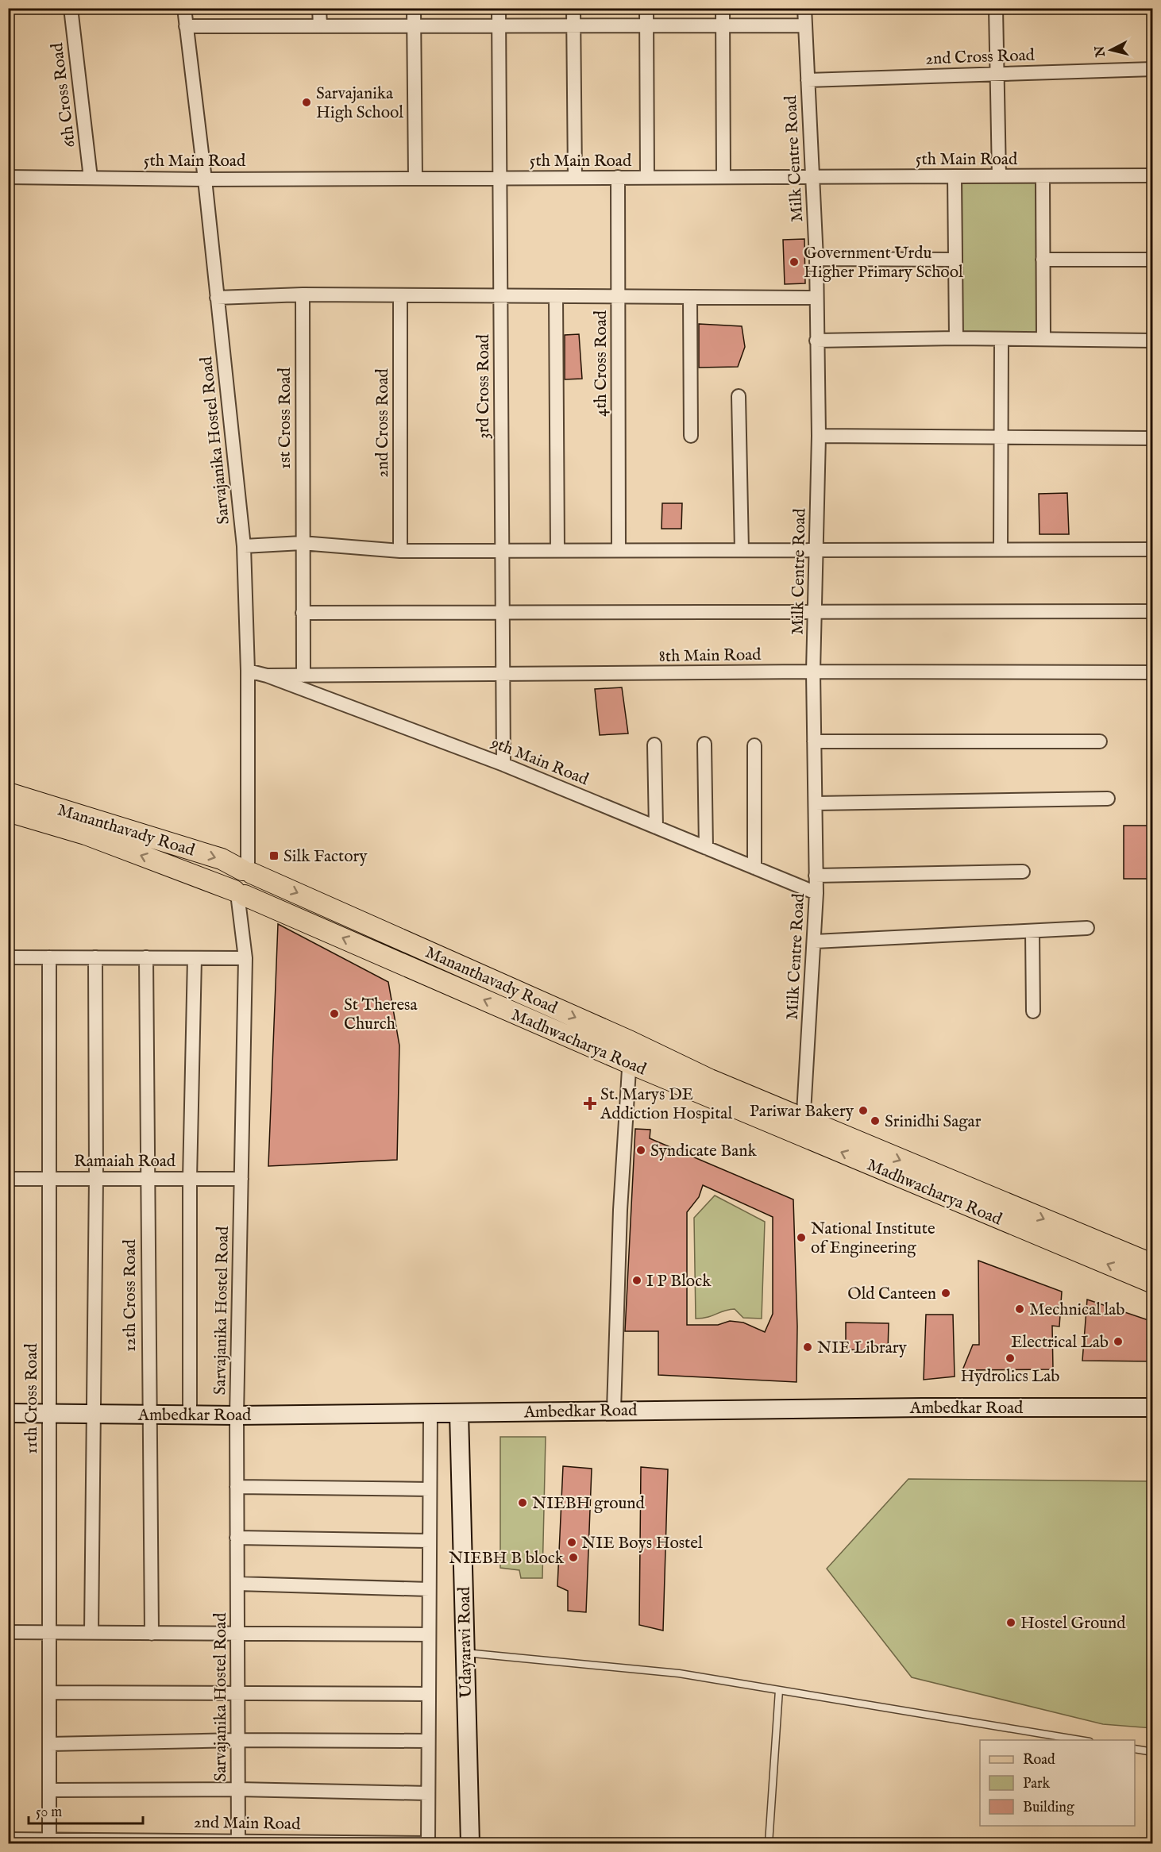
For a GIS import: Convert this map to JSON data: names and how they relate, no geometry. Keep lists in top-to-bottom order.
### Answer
{
  "streets": {
    "main road": ["Mananthavady Road", "Madhwacharya Road"],
    "street": [
      "2nd Cross Road",
      "6th Cross Road",
      "Milk Centre Road",
      "5th Main Road",
      "4th Cross Road",
      "3rd Cross Road",
      "1st Cross Road",
      "Sarvajanika Hostel Road",
      "8th Main Road",
      "9th Main Road",
      "Ramaiah Road",
      "12th Cross Road",
      "11th Cross Road",
      "Ambedkar Road",
      "Udayaravi Road",
      "2nd Main Road"
    ]
  },
  "crossings": [
    ["2nd Cross Road", "Milk Centre Road"],
    ["6th Cross Road", "5th Main Road"],
    ["Milk Centre Road", "5th Main Road"],
    ["Milk Centre Road", "8th Main Road"],
    ["Milk Centre Road", "9th Main Road"],
    ["Milk Centre Road", "Mananthavady Road"],
    ["Milk Centre Road", "Madhwacharya Road"],
    ["5th Main Road", "4th Cross Road"],
    ["5th Main Road", "3rd Cross Road"],
    ["5th Main Road", "Sarvajanika Hostel Road"],
    ["3rd Cross Road", "8th Main Road"],
    ["3rd Cross Road", "9th Main Road"],
    ["1st Cross Road", "8th Main Road"],
    ["Sarvajanika Hostel Road", "9th Main Road"],
    ["Sarvajanika Hostel Road", "Mananthavady Road"],
    ["Sarvajanika Hostel Road", "Madhwacharya Road"],
    ["Sarvajanika Hostel Road", "Ramaiah Road"],
    ["Sarvajanika Hostel Road", "Ambedkar Road"],
    ["Sarvajanika Hostel Road", "2nd Main Road"],
    ["8th Main Road", "9th Main Road"],
    ["Mananthavady Road", "Madhwacharya Road"],
    ["Ramaiah Road", "12th Cross Road"],
    ["Ramaiah Road", "11th Cross Road"],
    ["12th Cross Road", "Ambedkar Road"],
    ["11th Cross Road", "Ambedkar Road"],
    ["11th Cross Road", "2nd Main Road"],
    ["Ambedkar Road", "Udayaravi Road"]
  ],
  "one_way": ["Mananthavady Road", "Madhwacharya Road"],
  "places": {
    "other": [
      "Sarvajanika High School",
      "Government Urdu Higher Primary School",
      "St Theresa Church",
      "Pariwar Bakery",
      "Srinidhi Sagar",
      "Syndicate Bank",
      "National Institute of Engineering",
      "I P Block",
      "Old Canteen",
      "Mechnical lab",
      "Electrical Lab",
      "NIE Library",
      "Hydrolics Lab",
      "NIEBH ground",
      "NIE Boys Hostel",
      "NIEBH B block",
      "Hostel Ground"
    ],
    "transit": ["Silk Factory"],
    "health": ["St. Marys DE Addiction Hospital"]
  },
  "legend": ["Road", "Park", "Building"],
  "scale_bar": "50 m",
  "north": "left"
}
